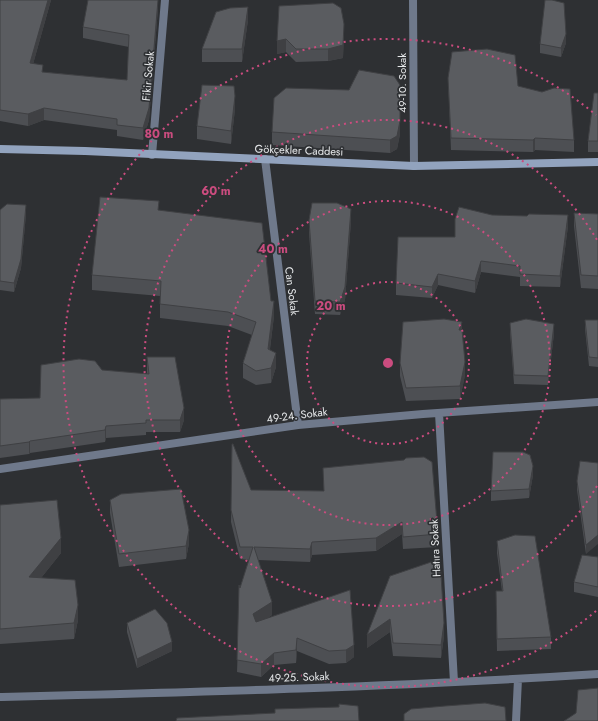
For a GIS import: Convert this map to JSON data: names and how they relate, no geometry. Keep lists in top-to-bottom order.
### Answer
{
  "streets": {
    "main road": ["Gökçekler Caddesi"],
    "street": [
      "Fikir Sokak",
      "49-10. Sokak",
      "Can Sokak",
      "49-24. Sokak",
      "Hatıra Sokak",
      "49-25. Sokak"
    ]
  },
  "crossings": [
    ["Fikir Sokak", "Gökçekler Caddesi"],
    ["49-10. Sokak", "Gökçekler Caddesi"],
    ["Gökçekler Caddesi", "Can Sokak"],
    ["Can Sokak", "49-24. Sokak"],
    ["49-24. Sokak", "Hatıra Sokak"],
    ["Hatıra Sokak", "49-25. Sokak"]
  ],
  "rings": [
    "80 m",
    "60 m",
    "40 m",
    "20 m"
  ]
}
